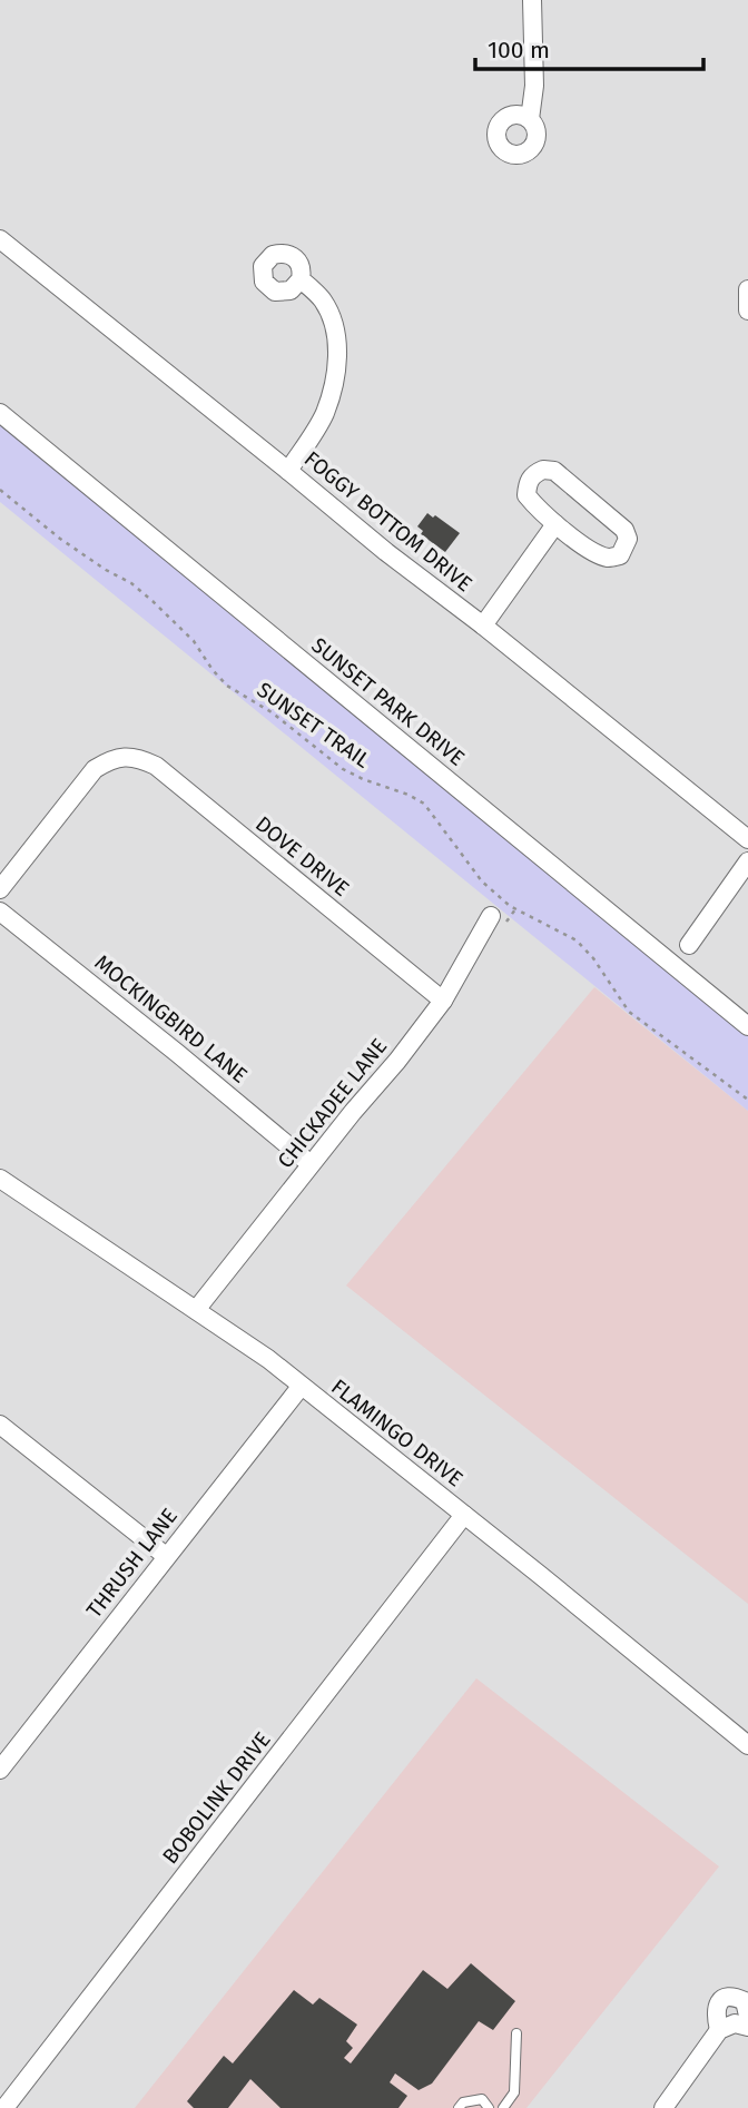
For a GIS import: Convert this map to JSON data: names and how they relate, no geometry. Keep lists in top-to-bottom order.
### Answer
{
  "streets": {
    "street": [
      "FOGGY BOTTOM DRIVE",
      "SUNSET PARK DRIVE",
      "DOVE DRIVE",
      "MOCKINGBIRD LANE",
      "CHICKADEE LANE",
      "FLAMINGO DRIVE",
      "THRUSH LANE",
      "BOBOLINK DRIVE"
    ],
    "path": ["SUNSET TRAIL"]
  },
  "crossings": [
    ["DOVE DRIVE", "CHICKADEE LANE"],
    ["MOCKINGBIRD LANE", "CHICKADEE LANE"],
    ["CHICKADEE LANE", "FLAMINGO DRIVE"],
    ["FLAMINGO DRIVE", "THRUSH LANE"],
    ["FLAMINGO DRIVE", "BOBOLINK DRIVE"]
  ],
  "scale_bar": "100 m"
}
